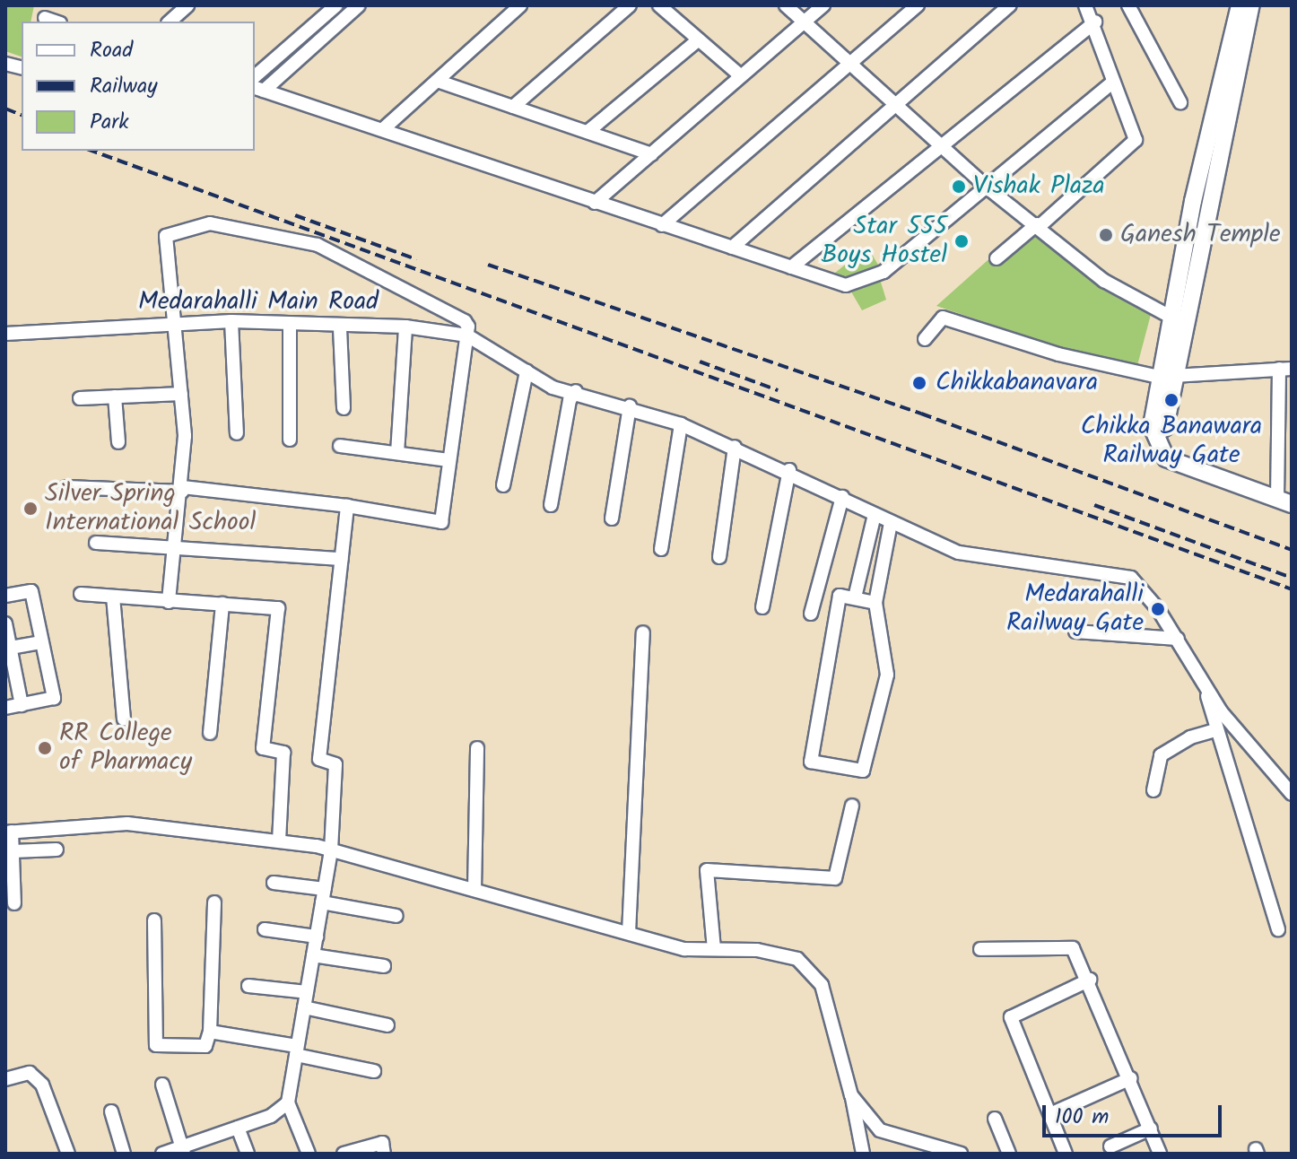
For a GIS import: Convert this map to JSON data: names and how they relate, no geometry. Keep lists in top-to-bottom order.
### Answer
{
  "streets": {
    "street": ["Medarahalli Main Road"]
  },
  "places": [
    "Vishak Plaza",
    "Ganesh Temple",
    "Star 555 Boys Hostel",
    "Chikkabanavara",
    "Chikka Banawara Railway Gate",
    "Silver Spring International School",
    "Medarahalli Railway Gate",
    "RR College of Pharmacy"
  ],
  "legend": ["Road", "Railway", "Park"],
  "scale_bar": "100 m"
}
